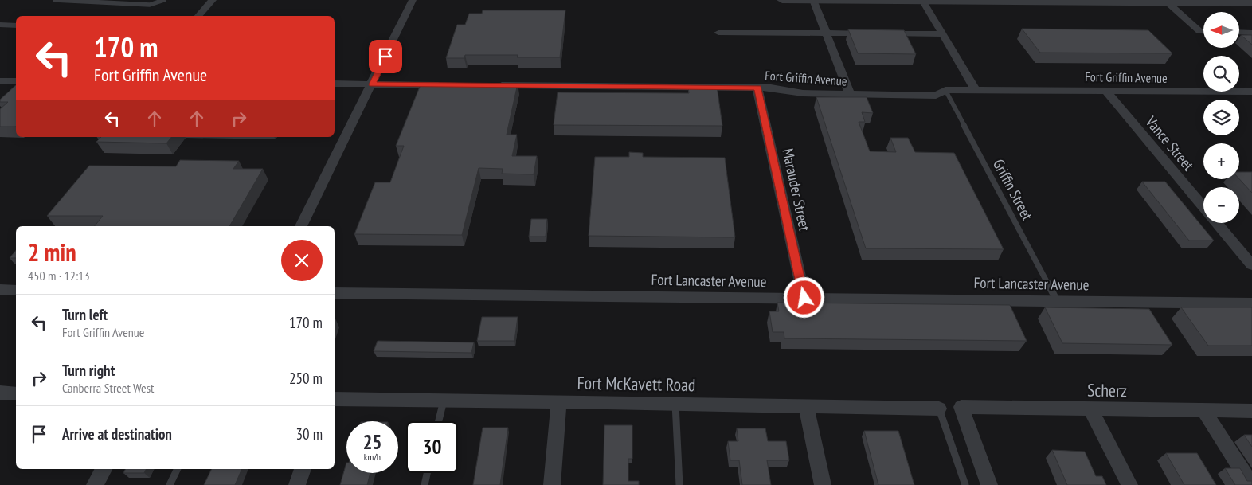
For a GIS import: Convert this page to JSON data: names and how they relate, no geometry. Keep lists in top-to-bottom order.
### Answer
{
  "streets": {
    "street": [
      "Fort Griffin Avenue",
      "Vance Street",
      "Marauder Street",
      "Fort Lancaster Avenue",
      "Fort McKavett Road",
      "Scherz"
    ],
    "lane": ["Griffin Street"]
  },
  "crossings": [
    ["Fort Griffin Avenue", "Vance Street"],
    ["Fort Griffin Avenue", "Marauder Street"],
    ["Fort Griffin Avenue", "Griffin Street"],
    ["Marauder Street", "Fort Lancaster Avenue"],
    ["Griffin Street", "Fort Lancaster Avenue"]
  ],
  "north": "left",
  "page": {
    "map_buttons": ["+", "−"],
    "turn": ["170 m", "Fort Griffin Avenue"],
    "heading": ["2 min", "450 m · 12:13"],
    "list": [
      {
        "name": "Turn left",
        "note": "Fort Griffin Avenue",
        "value": "170 m"
      },
      {
        "name": "Turn right",
        "note": "Canberra Street West",
        "value": "250 m"
      },
      {
        "name": "Arrive at destination",
        "value": "30 m"
      }
    ],
    "speed": "25 km/h",
    "limit": "30"
  }
}
